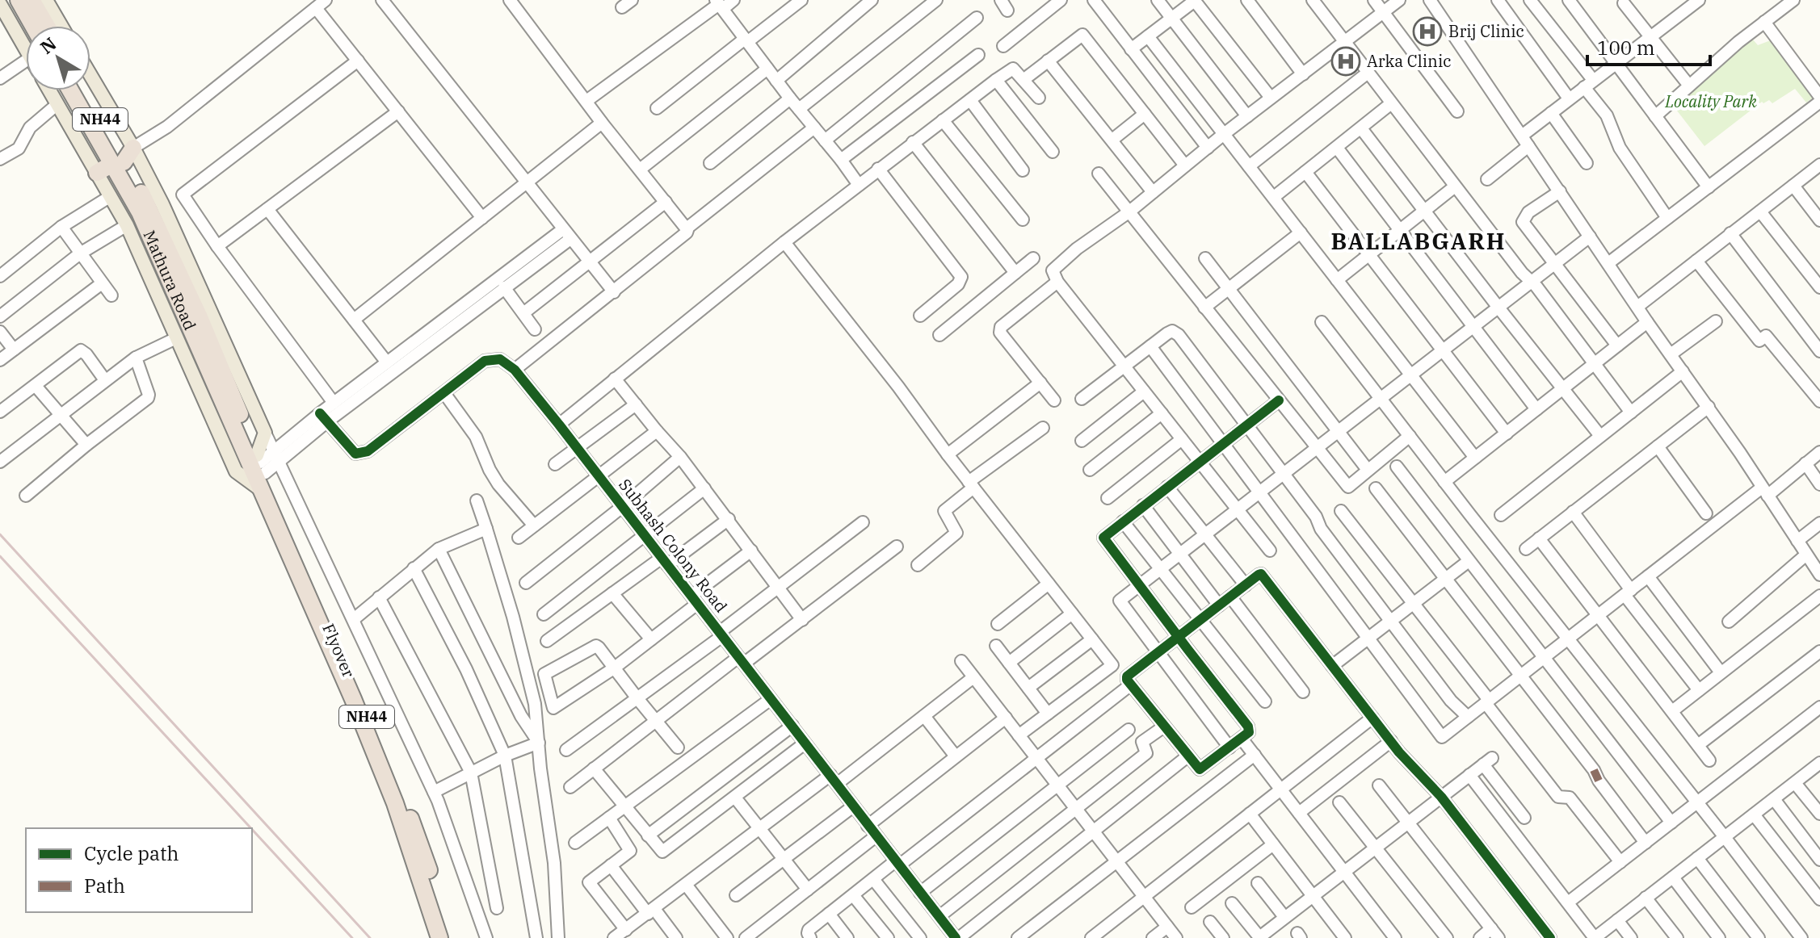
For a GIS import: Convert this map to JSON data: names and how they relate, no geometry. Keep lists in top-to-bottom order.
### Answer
{
  "streets": {
    "highway": ["NH44", "Mathura Road", "Flyover"],
    "street": ["Subhash Colony Road"]
  },
  "crossings": [
    ["Mathura Road", "Flyover"]
  ],
  "districts": ["BALLABGARH"],
  "parks": ["Locality Park"],
  "places": {
    "hospital": ["Brij Clinic", "Arka Clinic"]
  },
  "legend": ["Cycle path", "Path"],
  "scale_bar": "100 m",
  "north": "top left"
}
